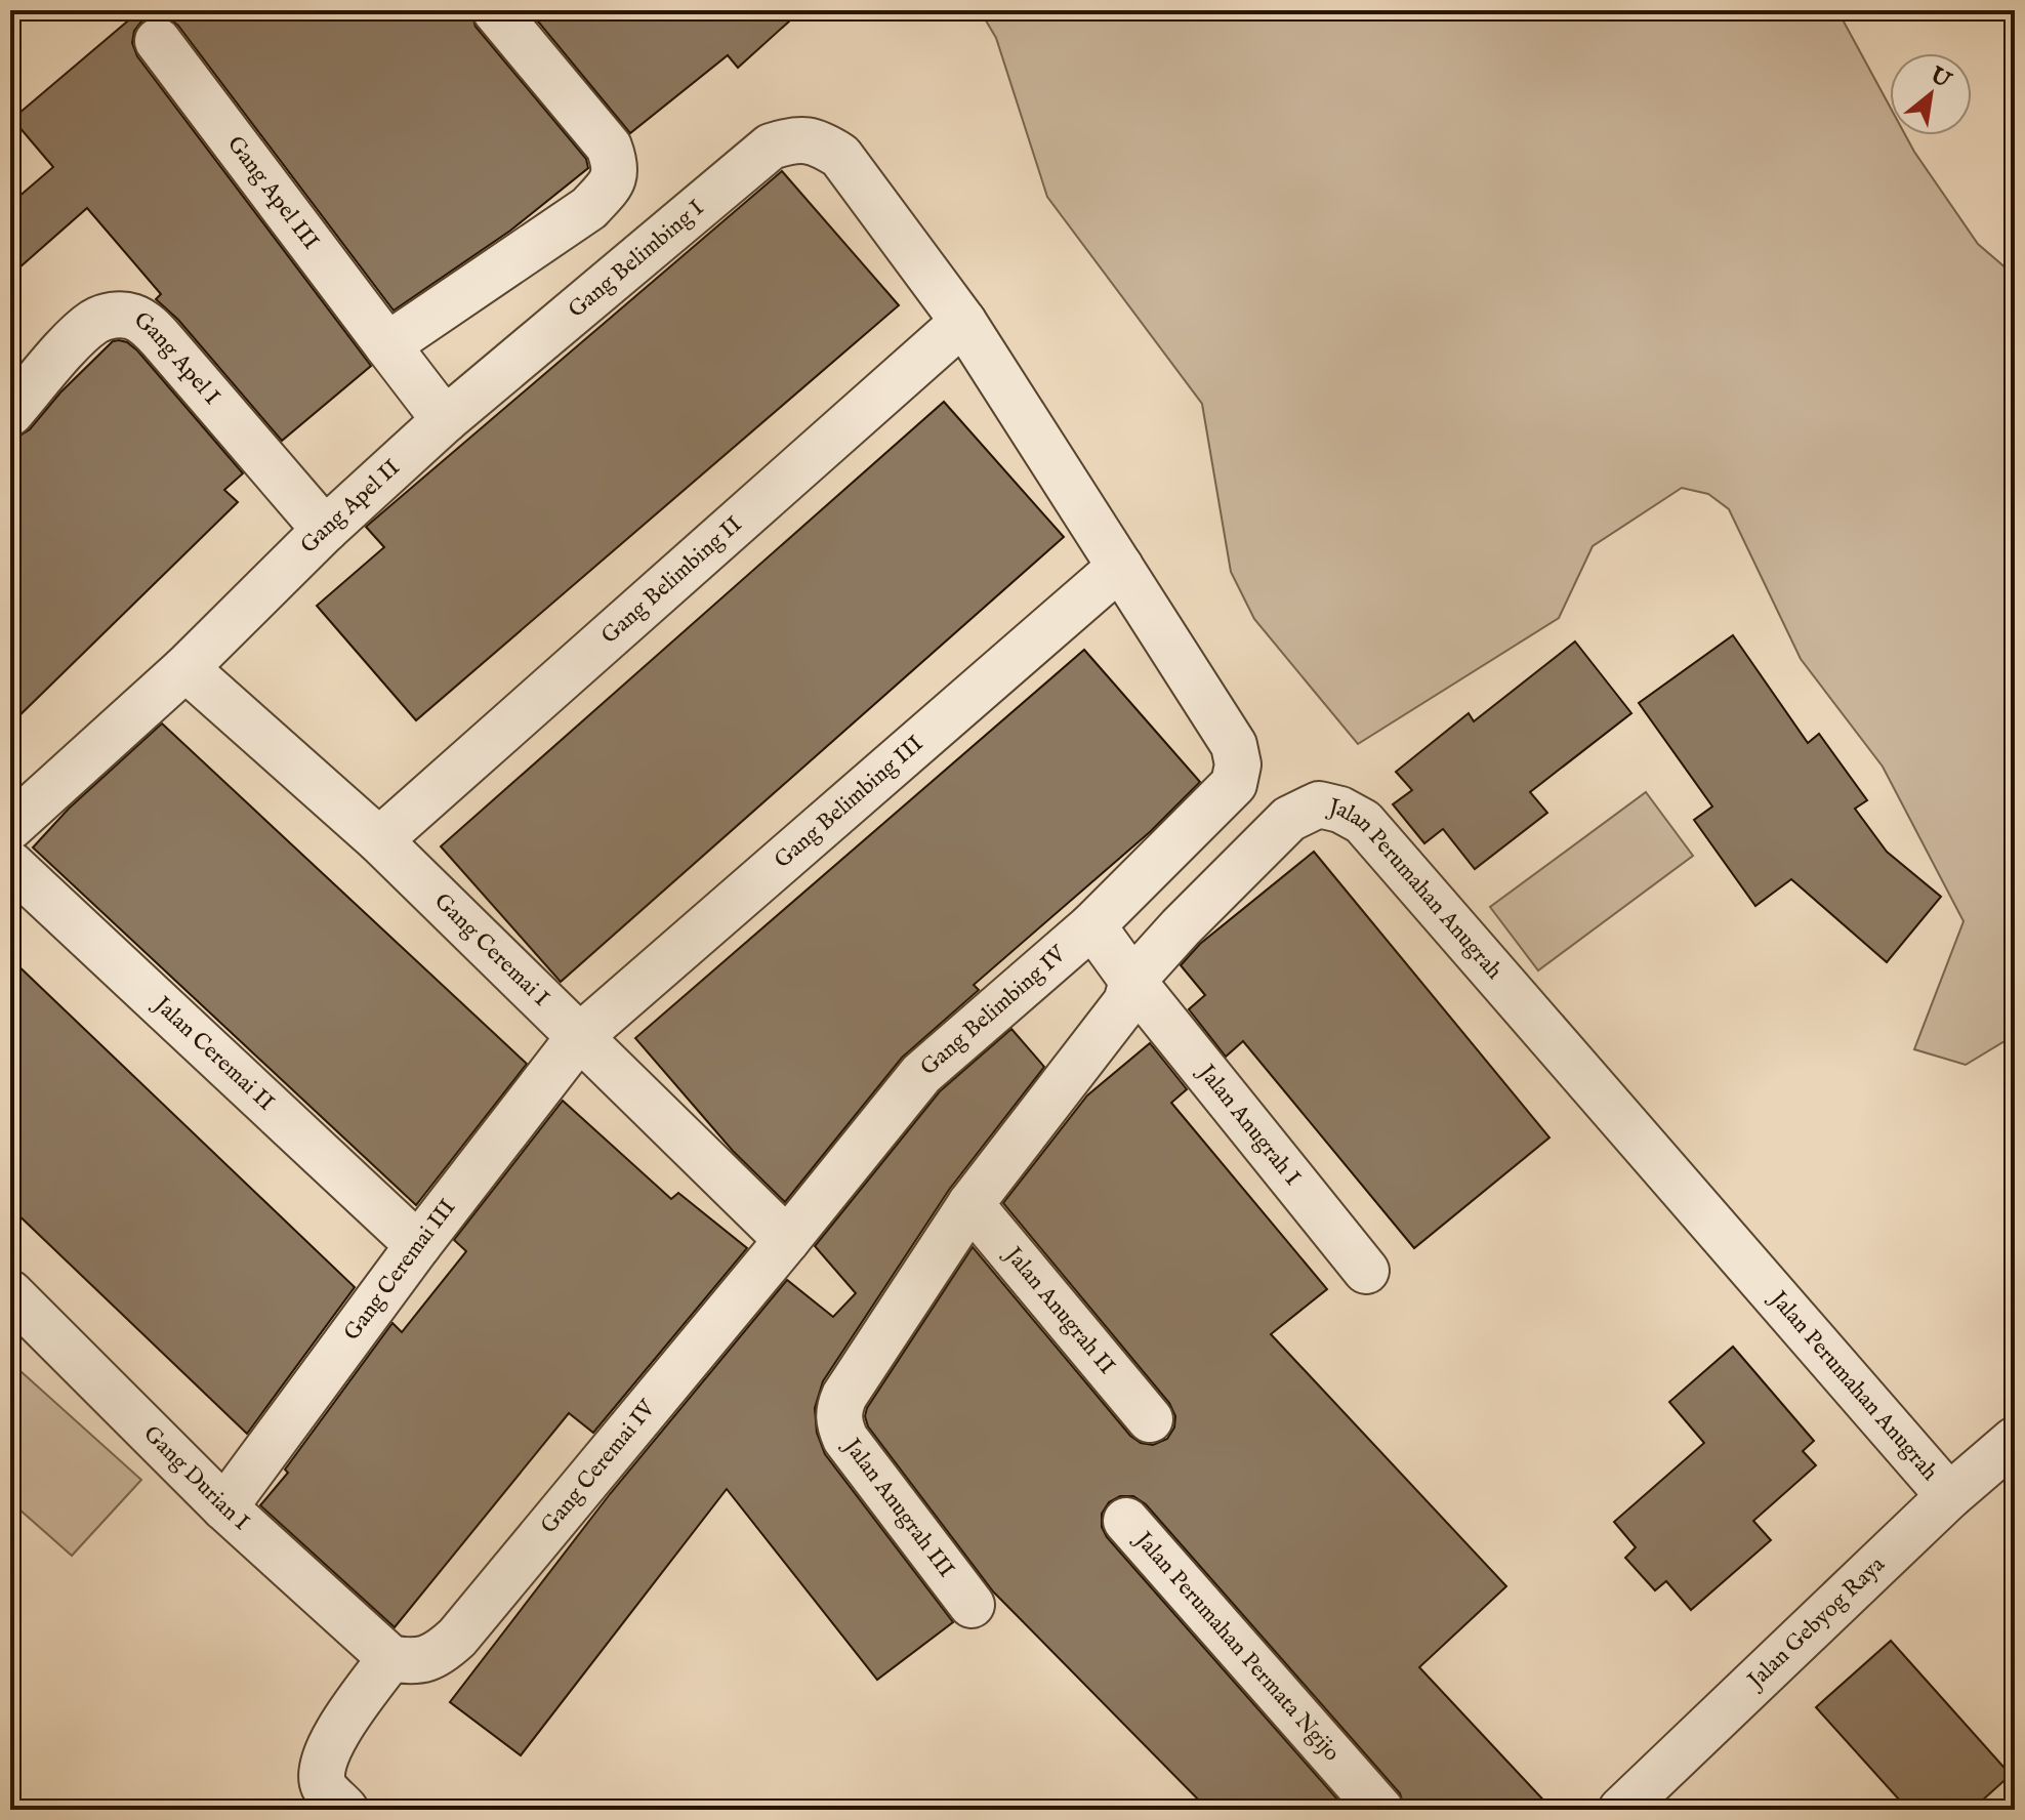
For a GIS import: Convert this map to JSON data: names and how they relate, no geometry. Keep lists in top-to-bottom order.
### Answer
{
  "streets": {
    "street": [
      "Gang Apel III",
      "Gang Belimbing I",
      "Gang Apel I",
      "Gang Apel II",
      "Gang Belimbing II",
      "Gang Belimbing III",
      "Jalan Perumahan Anugrah",
      "Gang Ceremai I",
      "Gang Belimbing IV",
      "Jalan Ceremai II",
      "Jalan Anugrah I",
      "Gang Ceremai III",
      "Jalan Anugrah II",
      "Gang Ceremai IV",
      "Gang Durian I",
      "Jalan Anugrah III",
      "Jalan Gebyog Raya",
      "Jalan Perumahan Permata Ngijo"
    ]
  },
  "crossings": [
    ["Gang Belimbing I", "Gang Apel II"],
    ["Gang Belimbing I", "Gang Belimbing IV"],
    ["Gang Apel I", "Gang Apel II"],
    ["Gang Apel II", "Gang Ceremai I"],
    ["Gang Belimbing II", "Gang Ceremai I"],
    ["Gang Belimbing II", "Gang Belimbing IV"],
    ["Gang Belimbing III", "Gang Ceremai I"],
    ["Gang Belimbing III", "Gang Belimbing IV"],
    ["Gang Belimbing III", "Gang Ceremai III"],
    ["Jalan Perumahan Anugrah", "Jalan Anugrah I"],
    ["Jalan Perumahan Anugrah", "Jalan Anugrah II"],
    ["Jalan Perumahan Anugrah", "Jalan Anugrah III"],
    ["Jalan Perumahan Anugrah", "Jalan Gebyog Raya"],
    ["Gang Ceremai I", "Gang Belimbing IV"],
    ["Gang Ceremai I", "Gang Ceremai III"],
    ["Gang Ceremai I", "Gang Ceremai IV"],
    ["Gang Belimbing IV", "Jalan Anugrah I"],
    ["Gang Belimbing IV", "Gang Ceremai IV"],
    ["Jalan Ceremai II", "Gang Ceremai III"],
    ["Gang Ceremai III", "Gang Durian I"],
    ["Gang Ceremai IV", "Gang Durian I"]
  ],
  "north": "top right"
}
